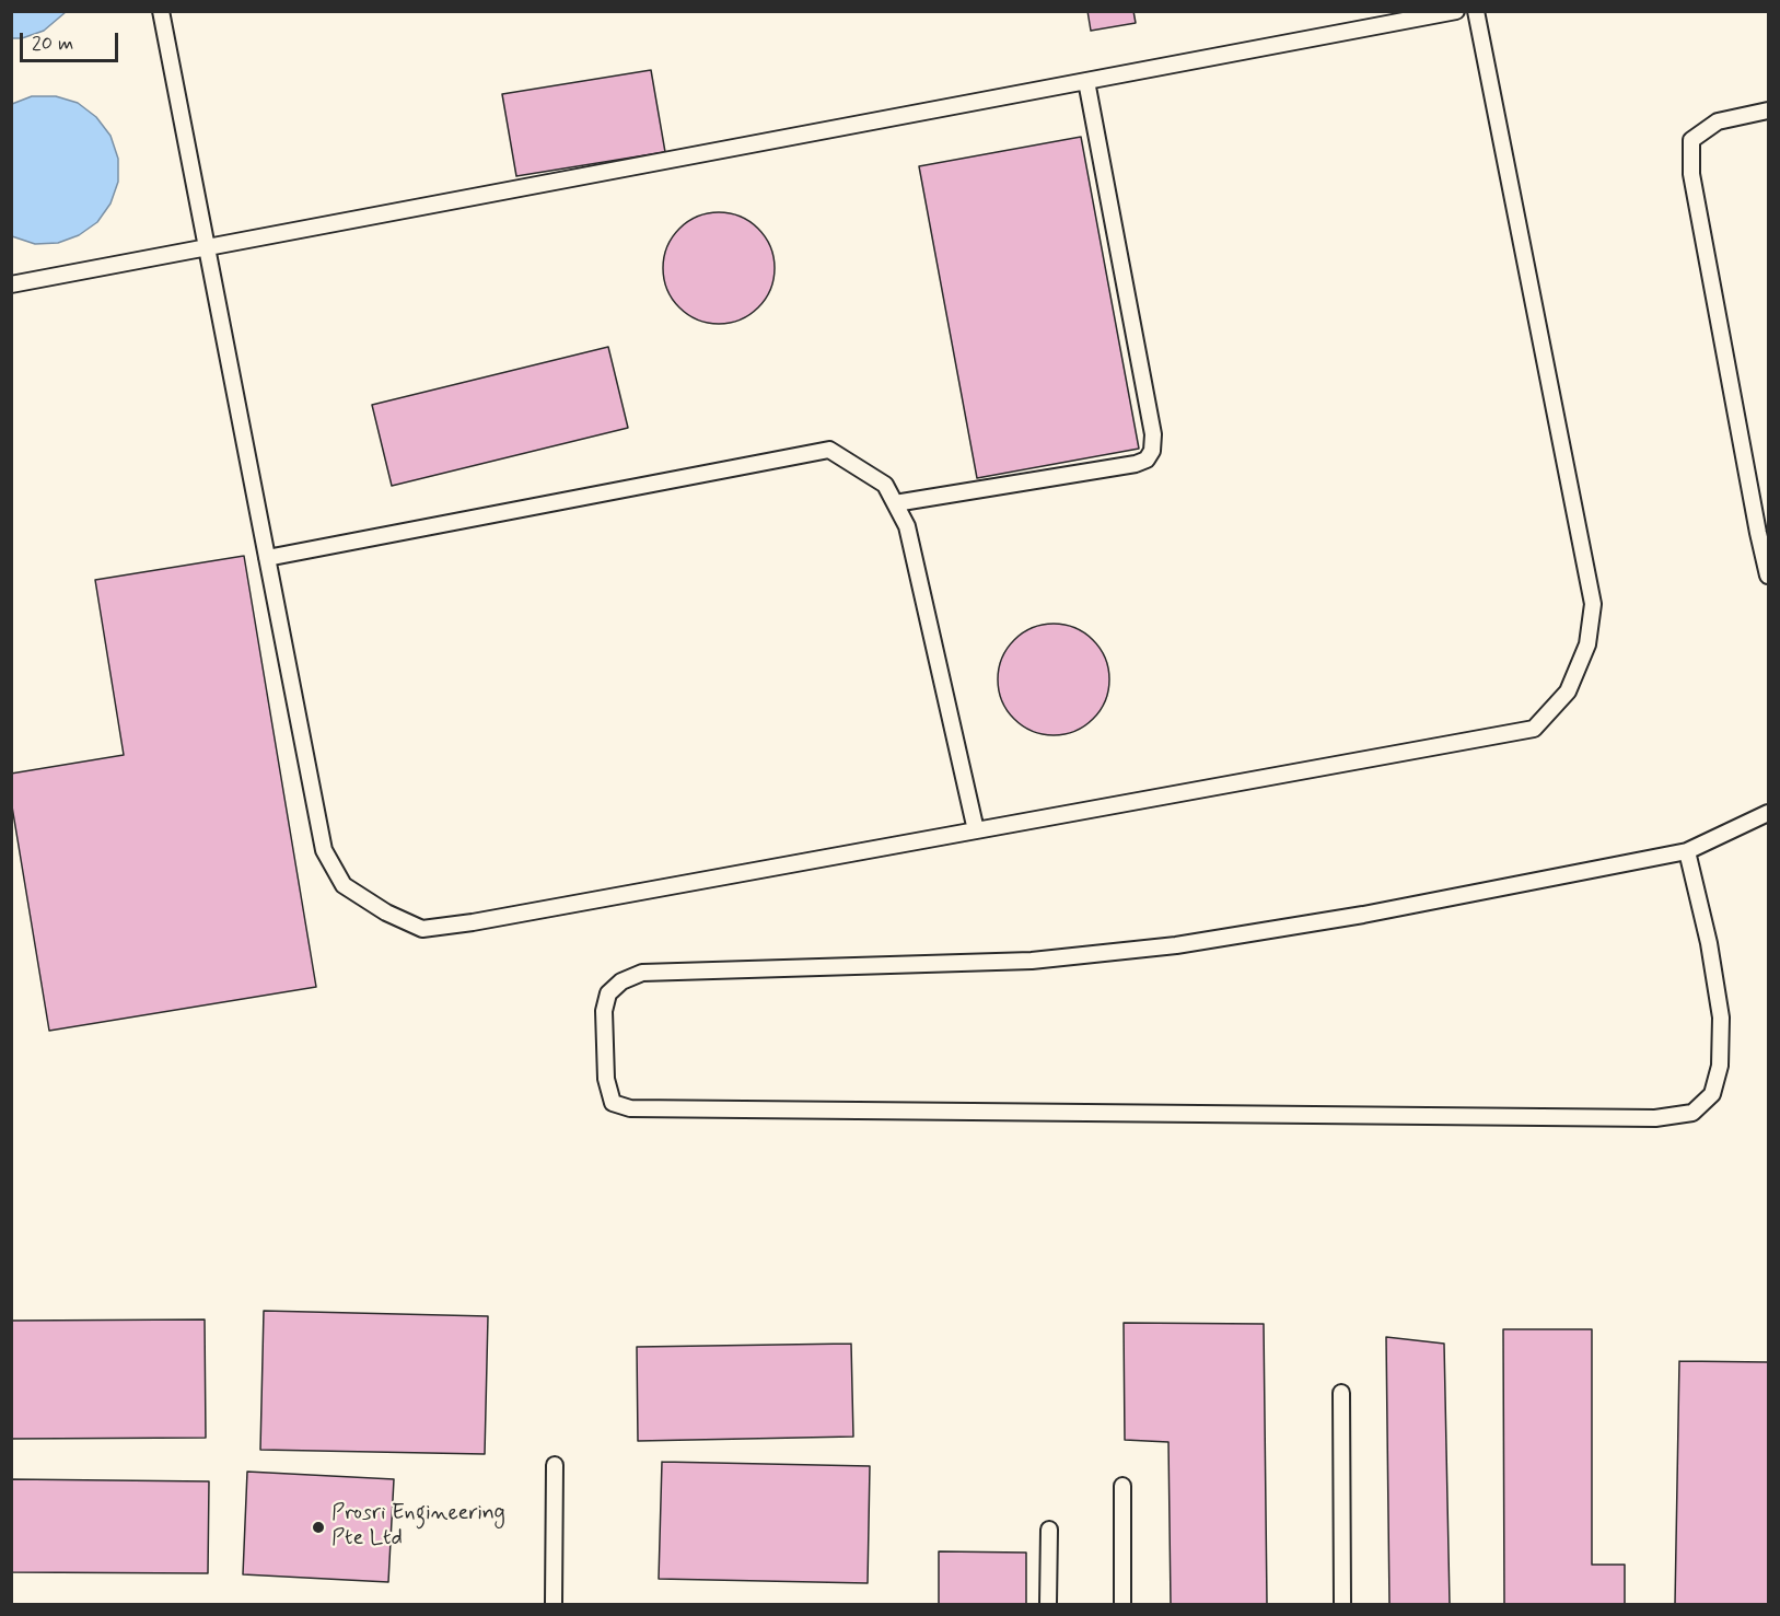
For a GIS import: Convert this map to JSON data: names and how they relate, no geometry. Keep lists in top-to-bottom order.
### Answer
{
  "places": ["Prosri Engineering Pte Ltd"],
  "scale_bar": "20 m"
}
